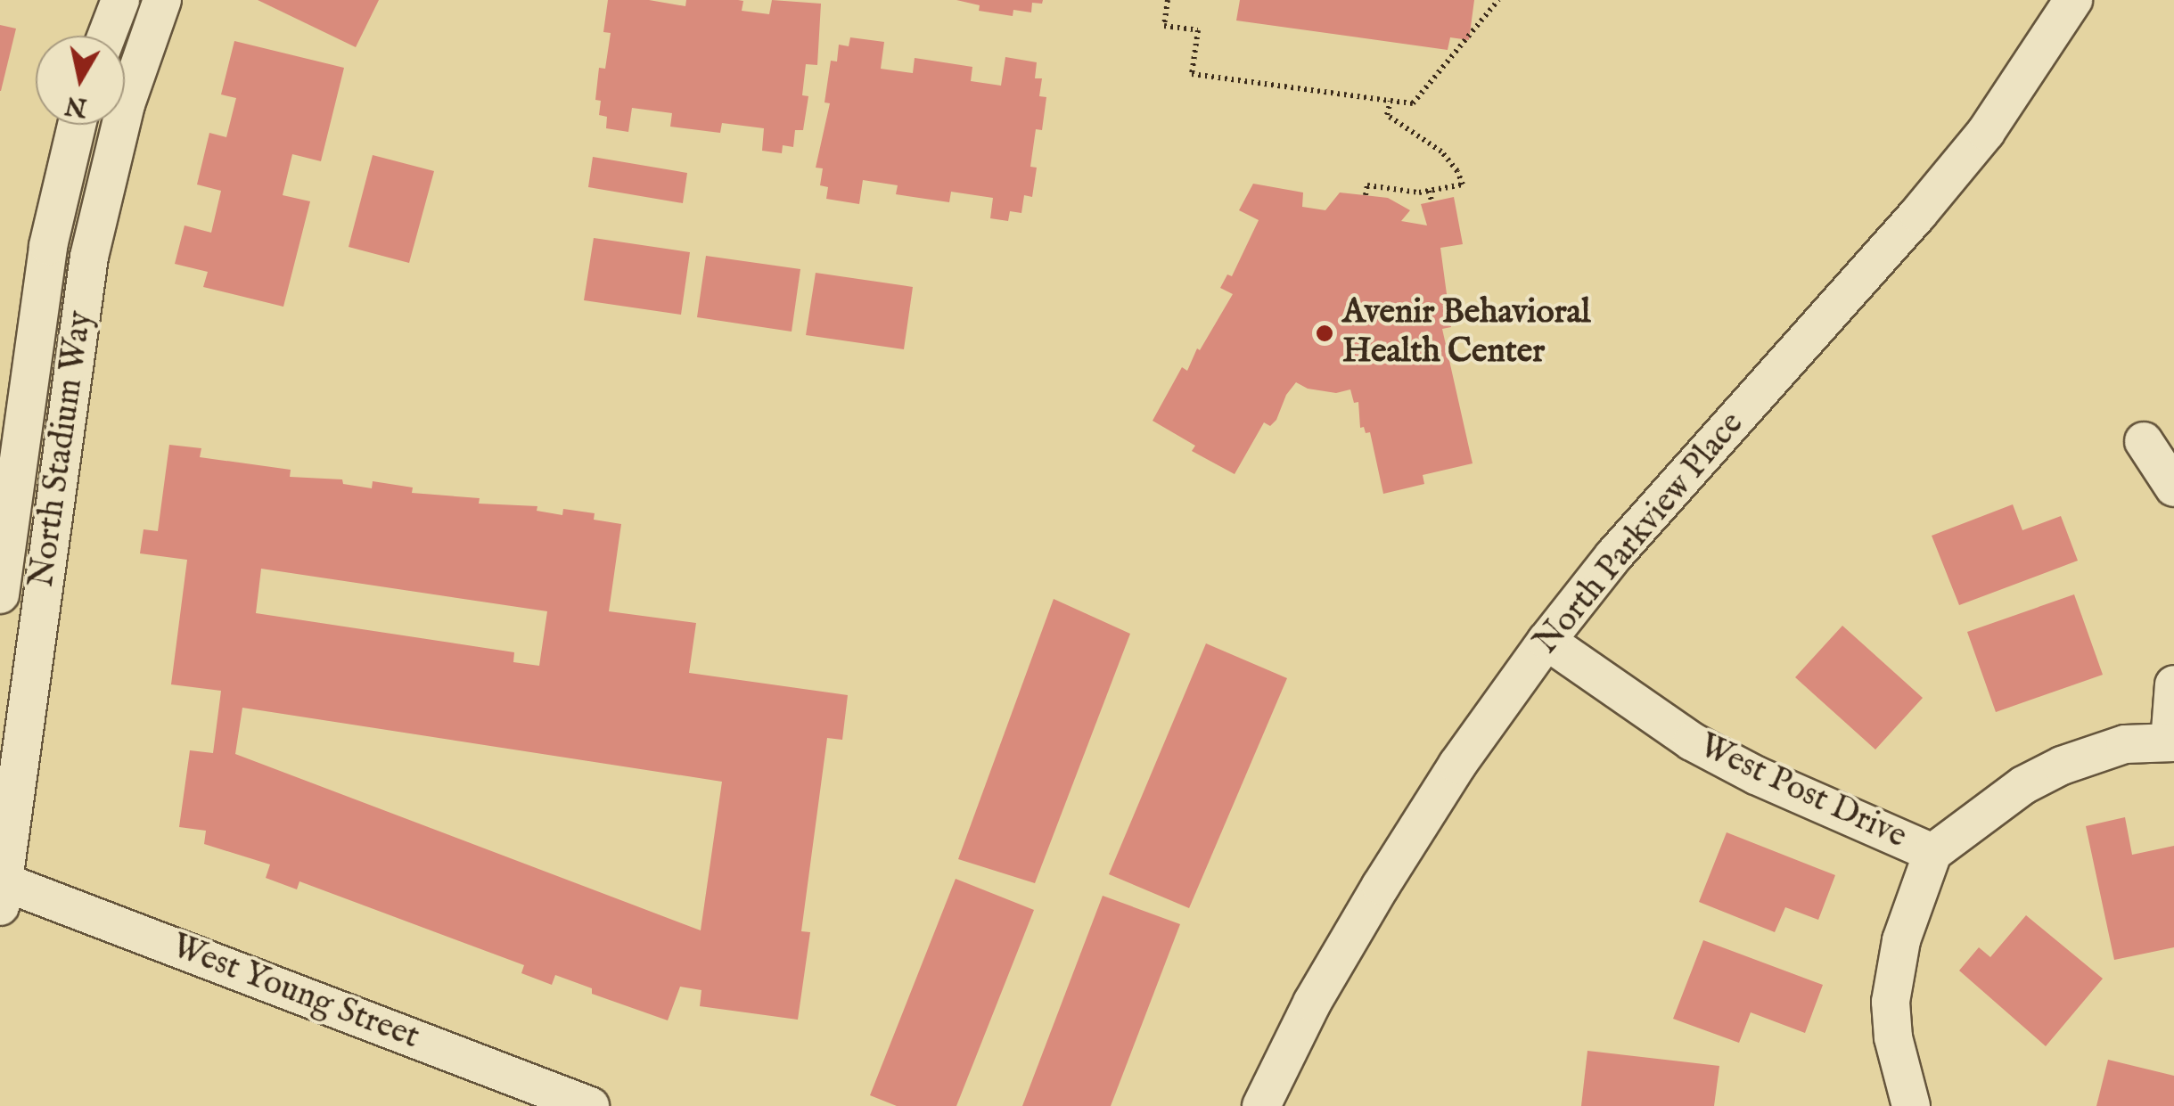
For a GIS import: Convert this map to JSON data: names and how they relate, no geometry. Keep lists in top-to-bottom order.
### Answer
{
  "streets": {
    "street": [
      "North Stadium Way",
      "North Parkview Place",
      "West Post Drive",
      "West Young Street"
    ]
  },
  "crossings": [
    ["North Stadium Way", "West Young Street"],
    ["North Parkview Place", "West Post Drive"]
  ],
  "places": ["Avenir Behavioral Health Center"],
  "north": "bottom"
}
